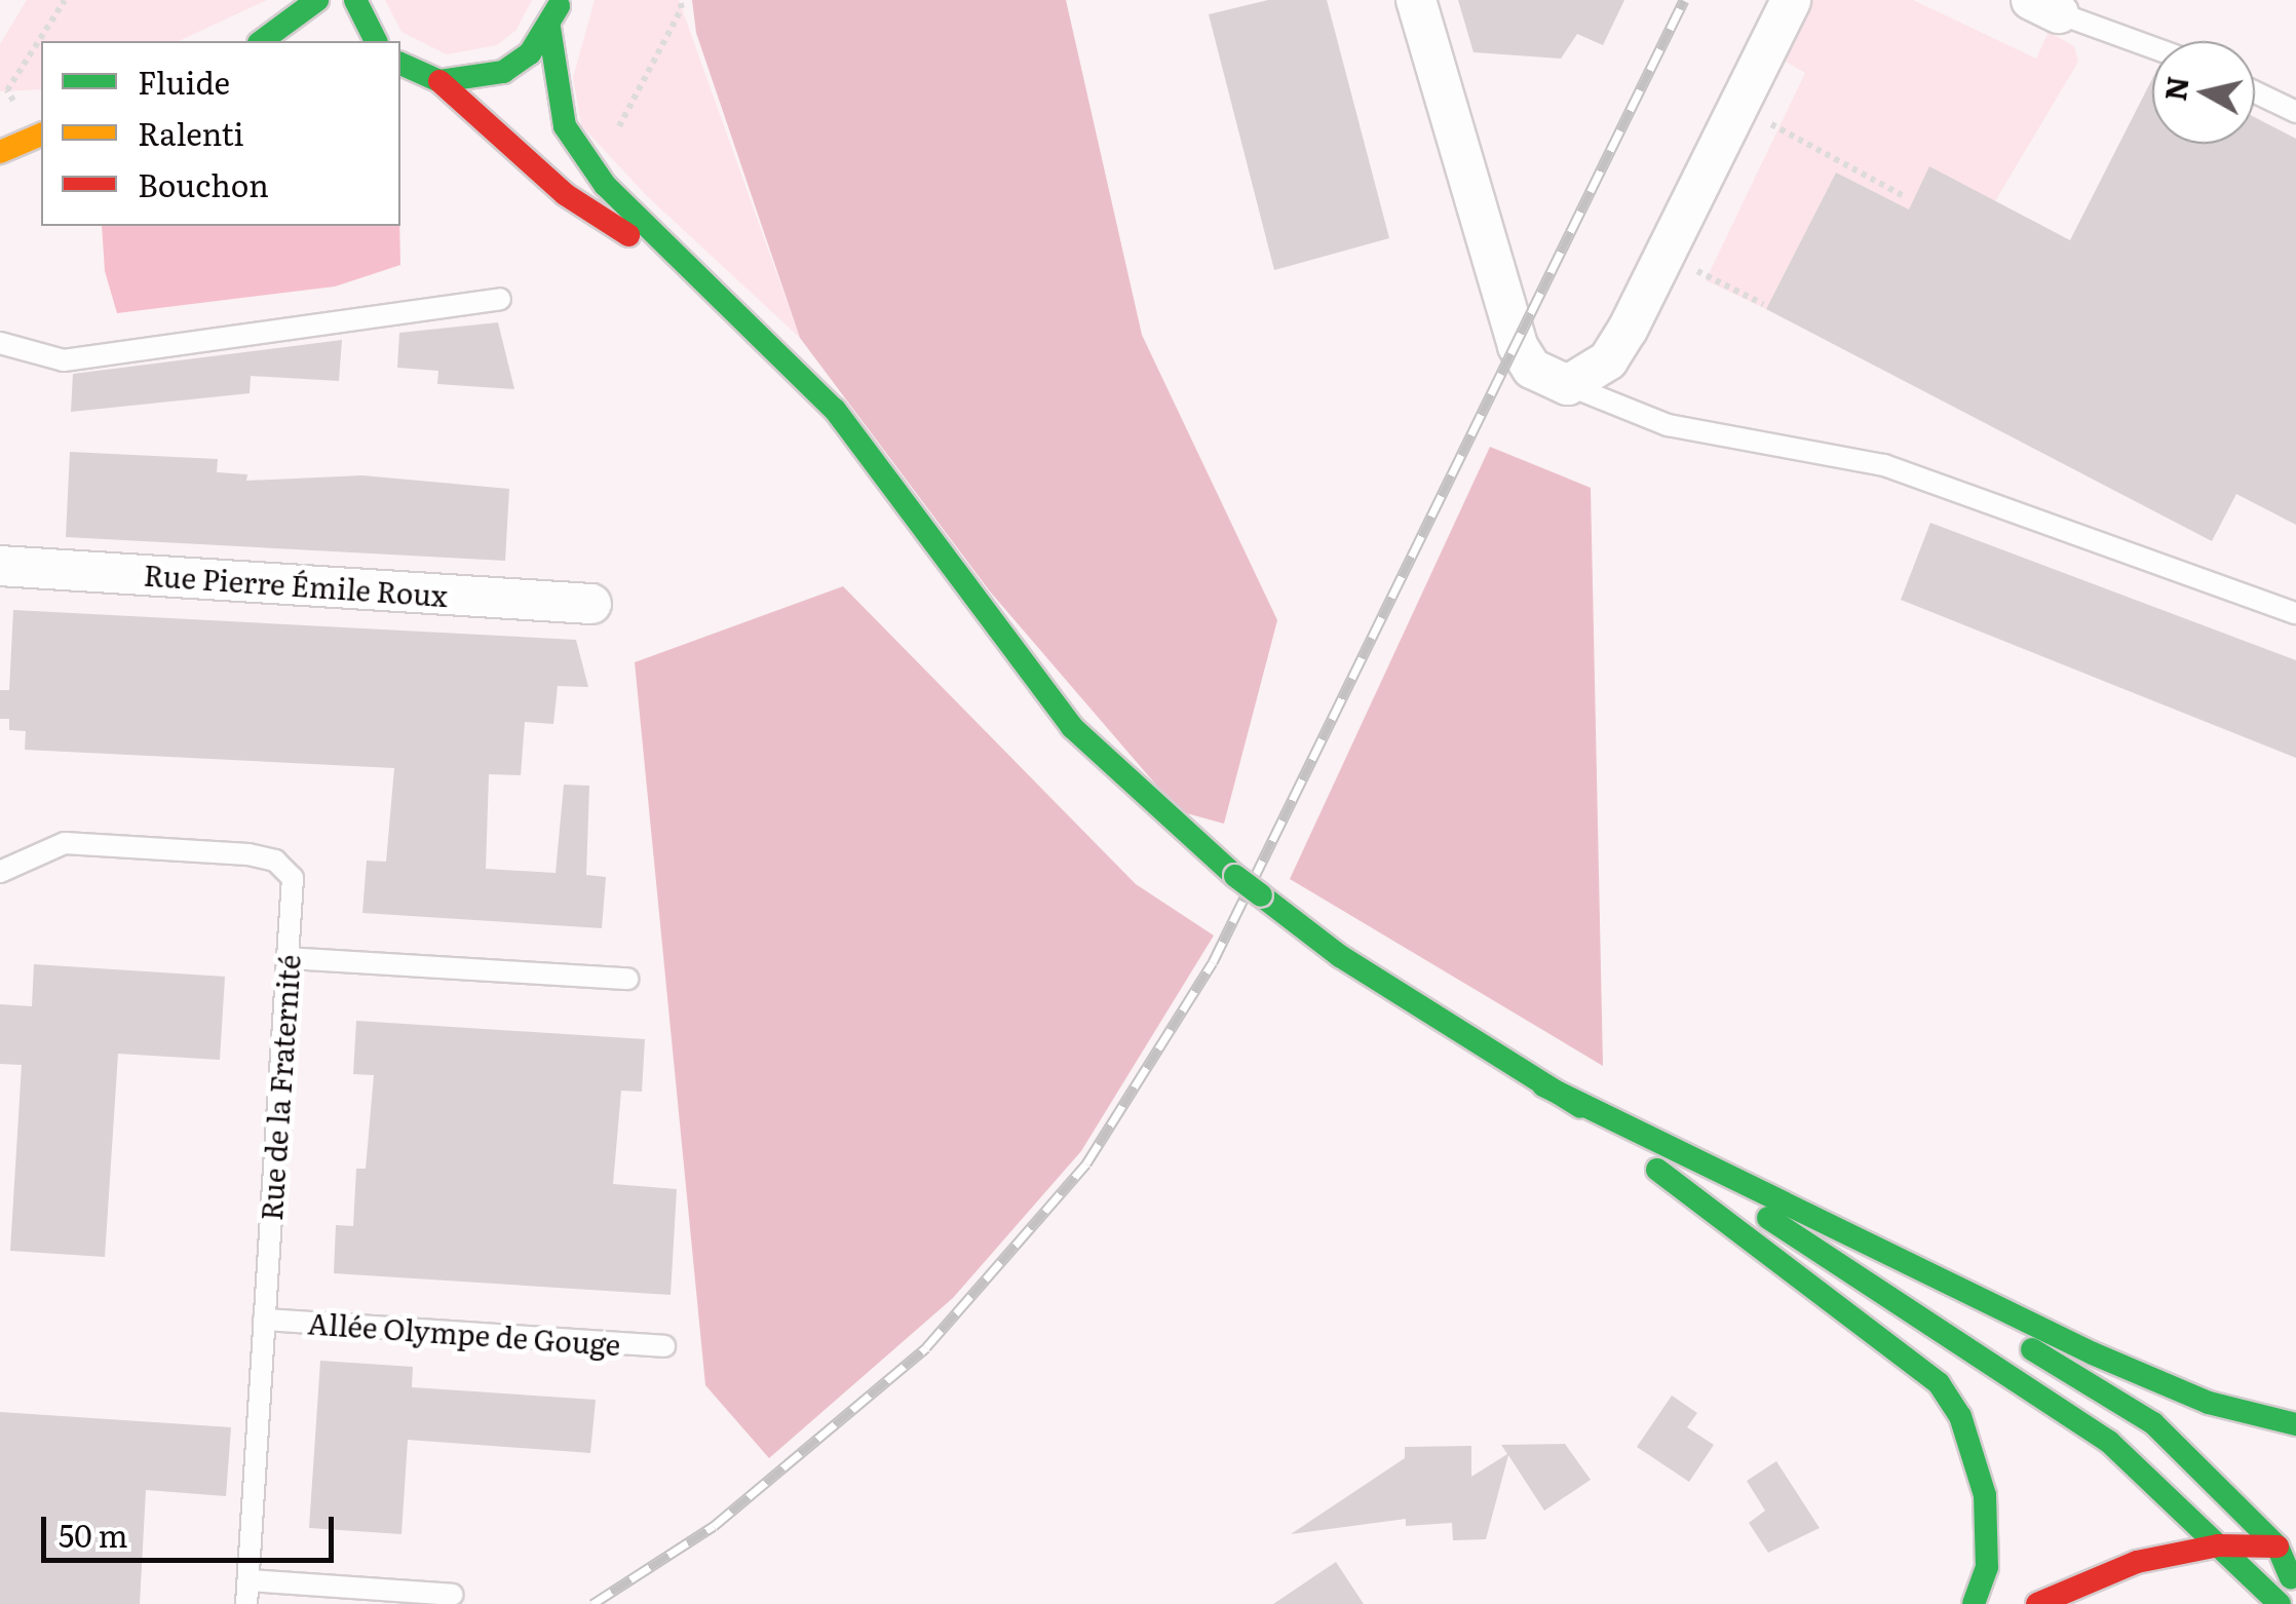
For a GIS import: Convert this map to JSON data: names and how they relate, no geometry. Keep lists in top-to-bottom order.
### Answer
{
  "streets": {
    "street": ["Rue Pierre Émile Roux"],
    "lane": ["Rue de la Fraternité", "Allée Olympe de Gouge"]
  },
  "crossings": [
    ["Rue de la Fraternité", "Allée Olympe de Gouge"]
  ],
  "legend": ["Fluide", "Ralenti", "Bouchon"],
  "scale_bar": "50 m",
  "north": "left"
}
